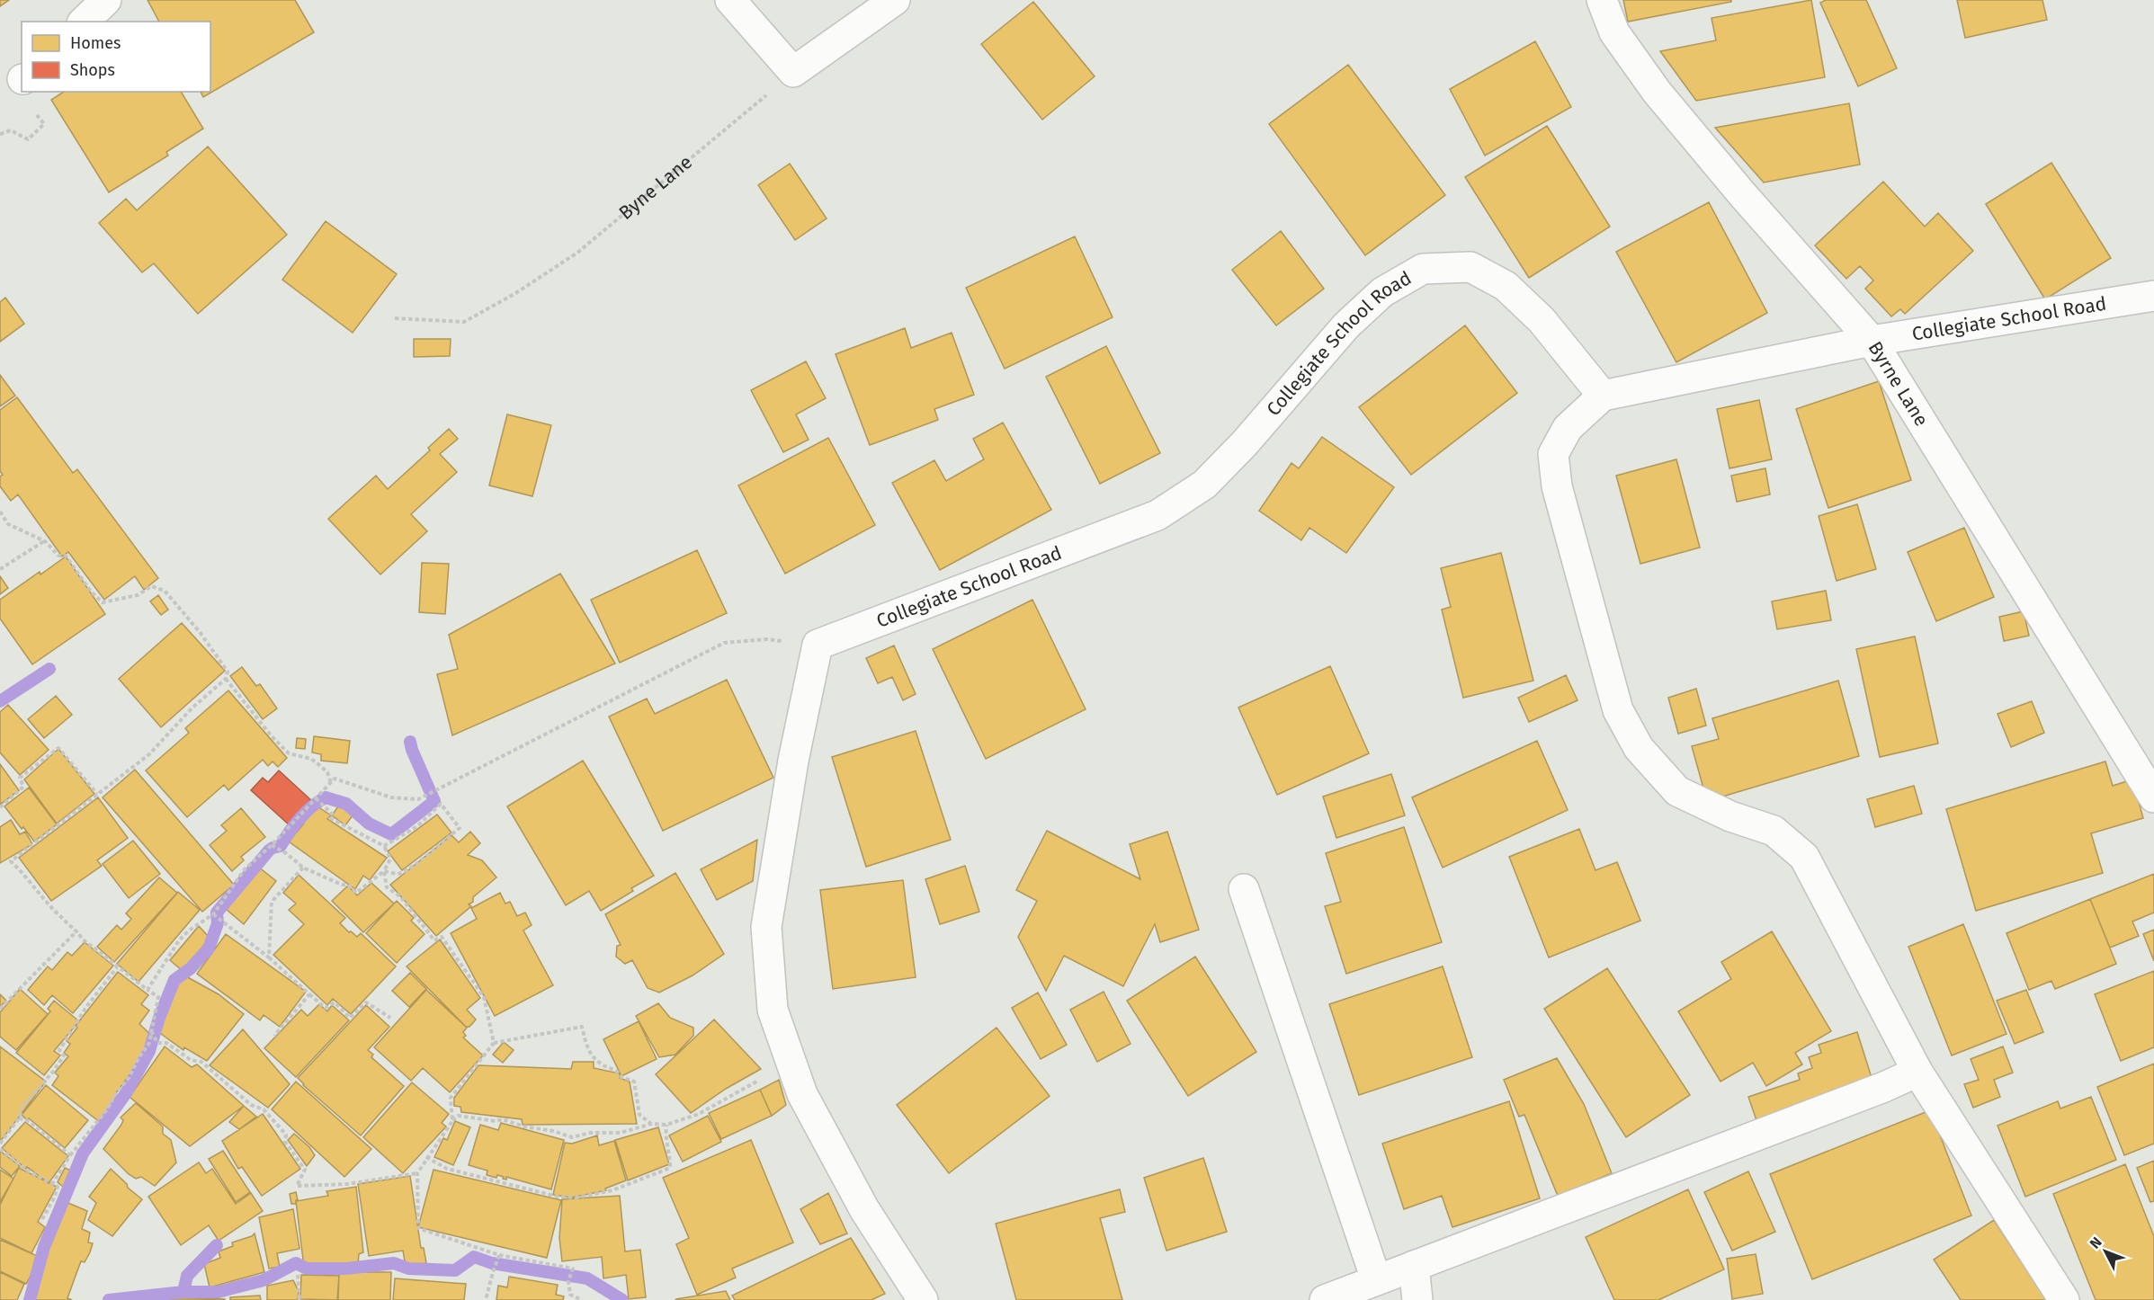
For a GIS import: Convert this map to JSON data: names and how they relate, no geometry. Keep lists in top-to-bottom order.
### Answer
{
  "streets": {
    "street": ["Collegiate School Road", "Byrne Lane"],
    "path": ["Byne Lane"]
  },
  "crossings": [
    ["Collegiate School Road", "Byrne Lane"]
  ],
  "legend": ["Homes", "Shops"],
  "north": "top left"
}
